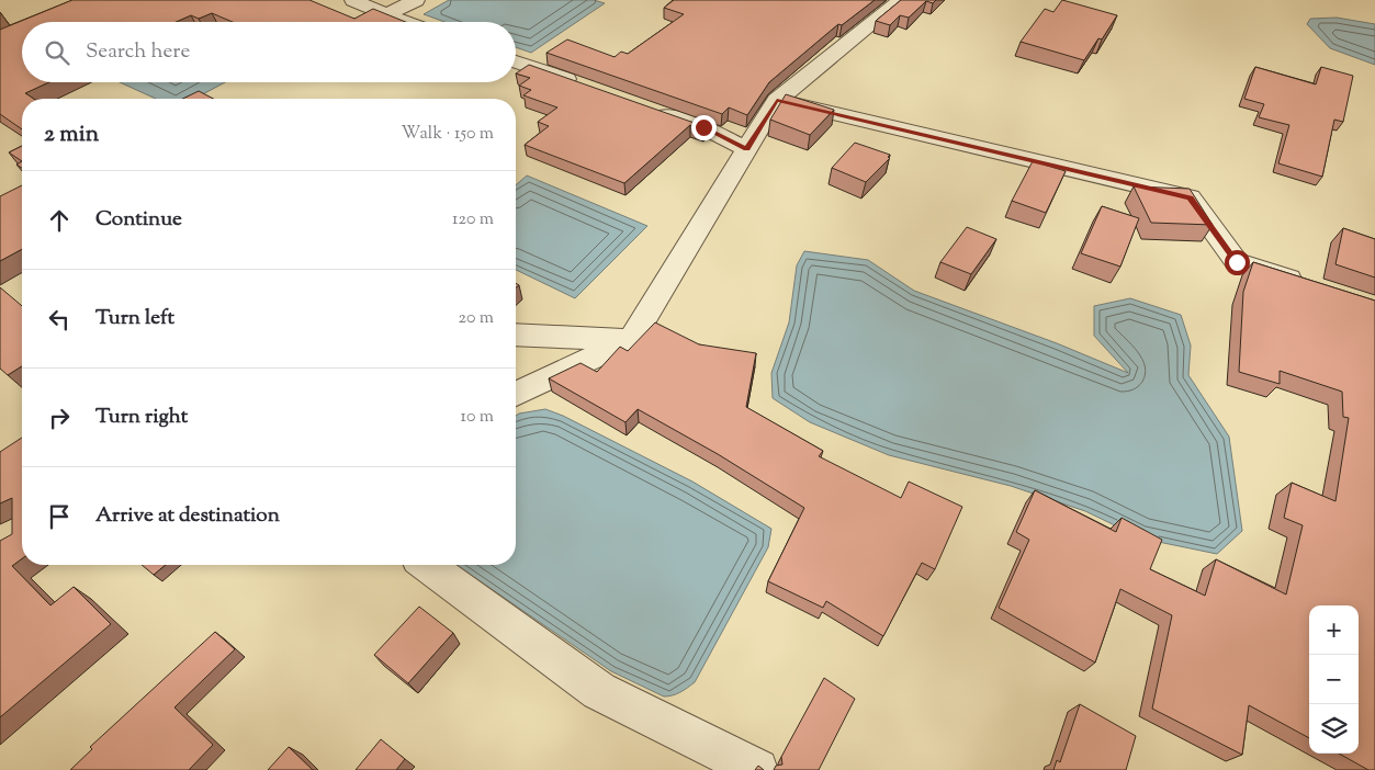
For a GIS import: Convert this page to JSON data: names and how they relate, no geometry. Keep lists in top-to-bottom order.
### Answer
{
  "page": {
    "search": "Search here",
    "heading": ["2 min", "Walk · 150 m"],
    "list": [
      ["Continue", "120 m"],
      ["Turn left", "20 m"],
      ["Turn right", "10 m"],
      "Arrive at destination"
    ],
    "map_buttons": ["+", "−"]
  }
}
